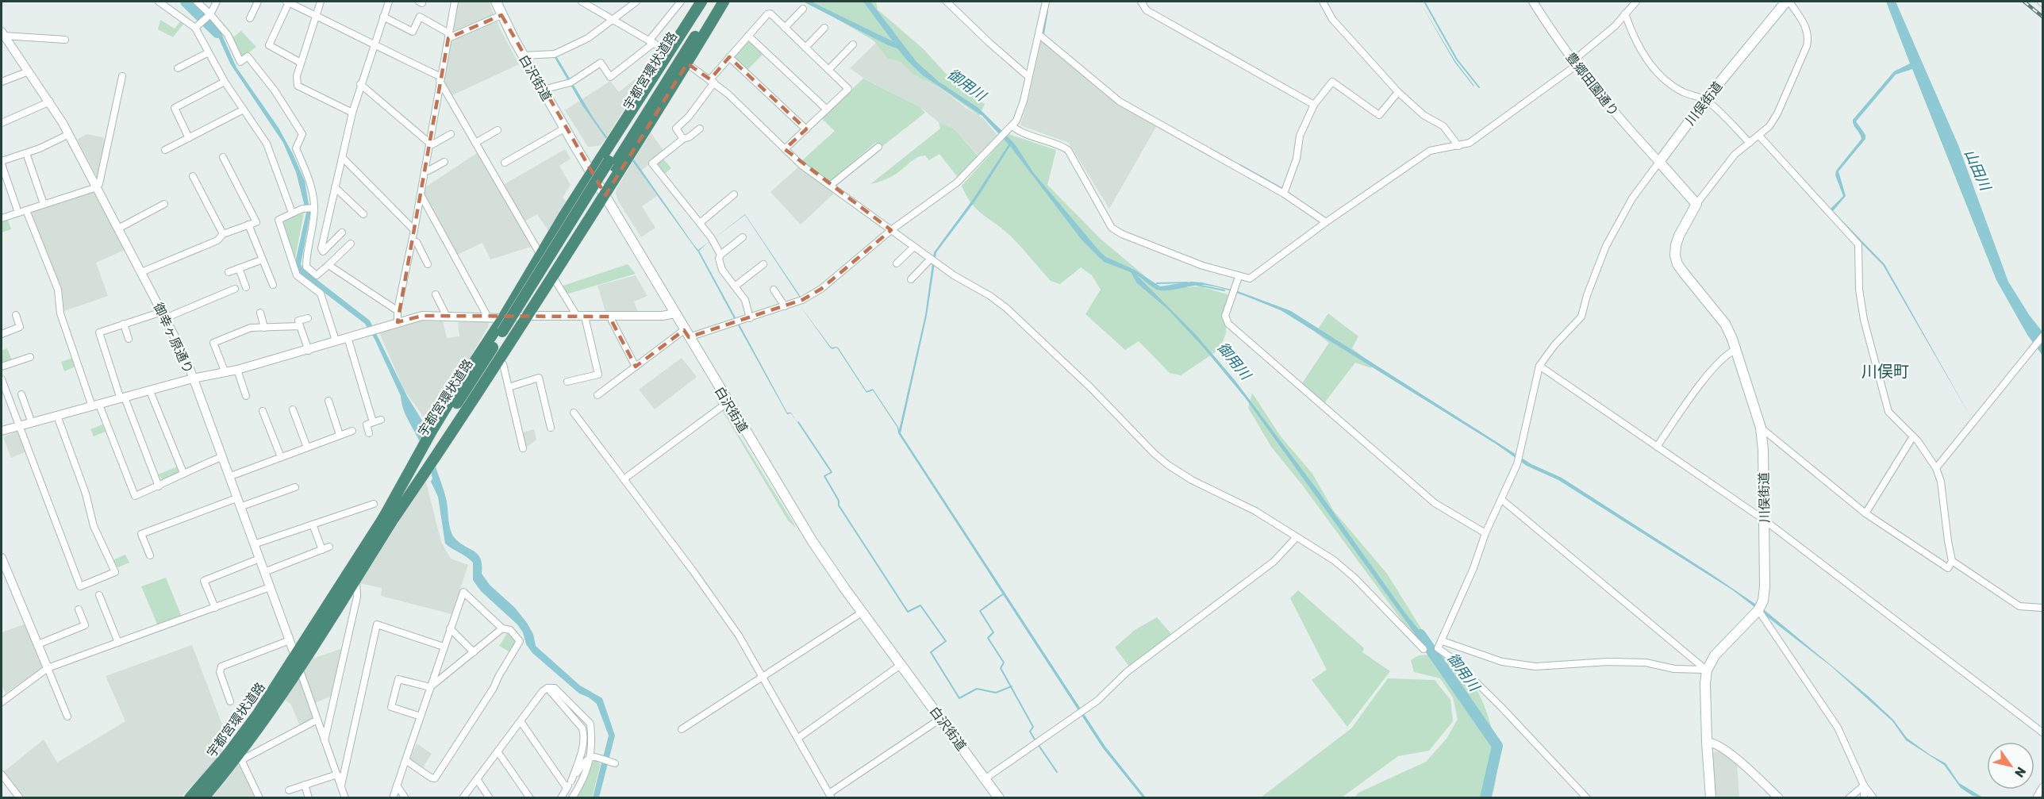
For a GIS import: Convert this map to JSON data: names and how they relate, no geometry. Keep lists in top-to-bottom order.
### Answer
{
  "streets": {
    "highway": ["宇都宮環状道路"],
    "main road": ["白沢街道", "川俣街道"],
    "street": ["豊郷田園通り", "御幸ヶ原通り"]
  },
  "crossings": [
    ["宇都宮環状道路", "御幸ヶ原通り"],
    ["豊郷田園通り", "川俣街道"]
  ],
  "districts": ["川俣町"],
  "water": ["御用川", "山田川"],
  "north": "bottom right"
}
